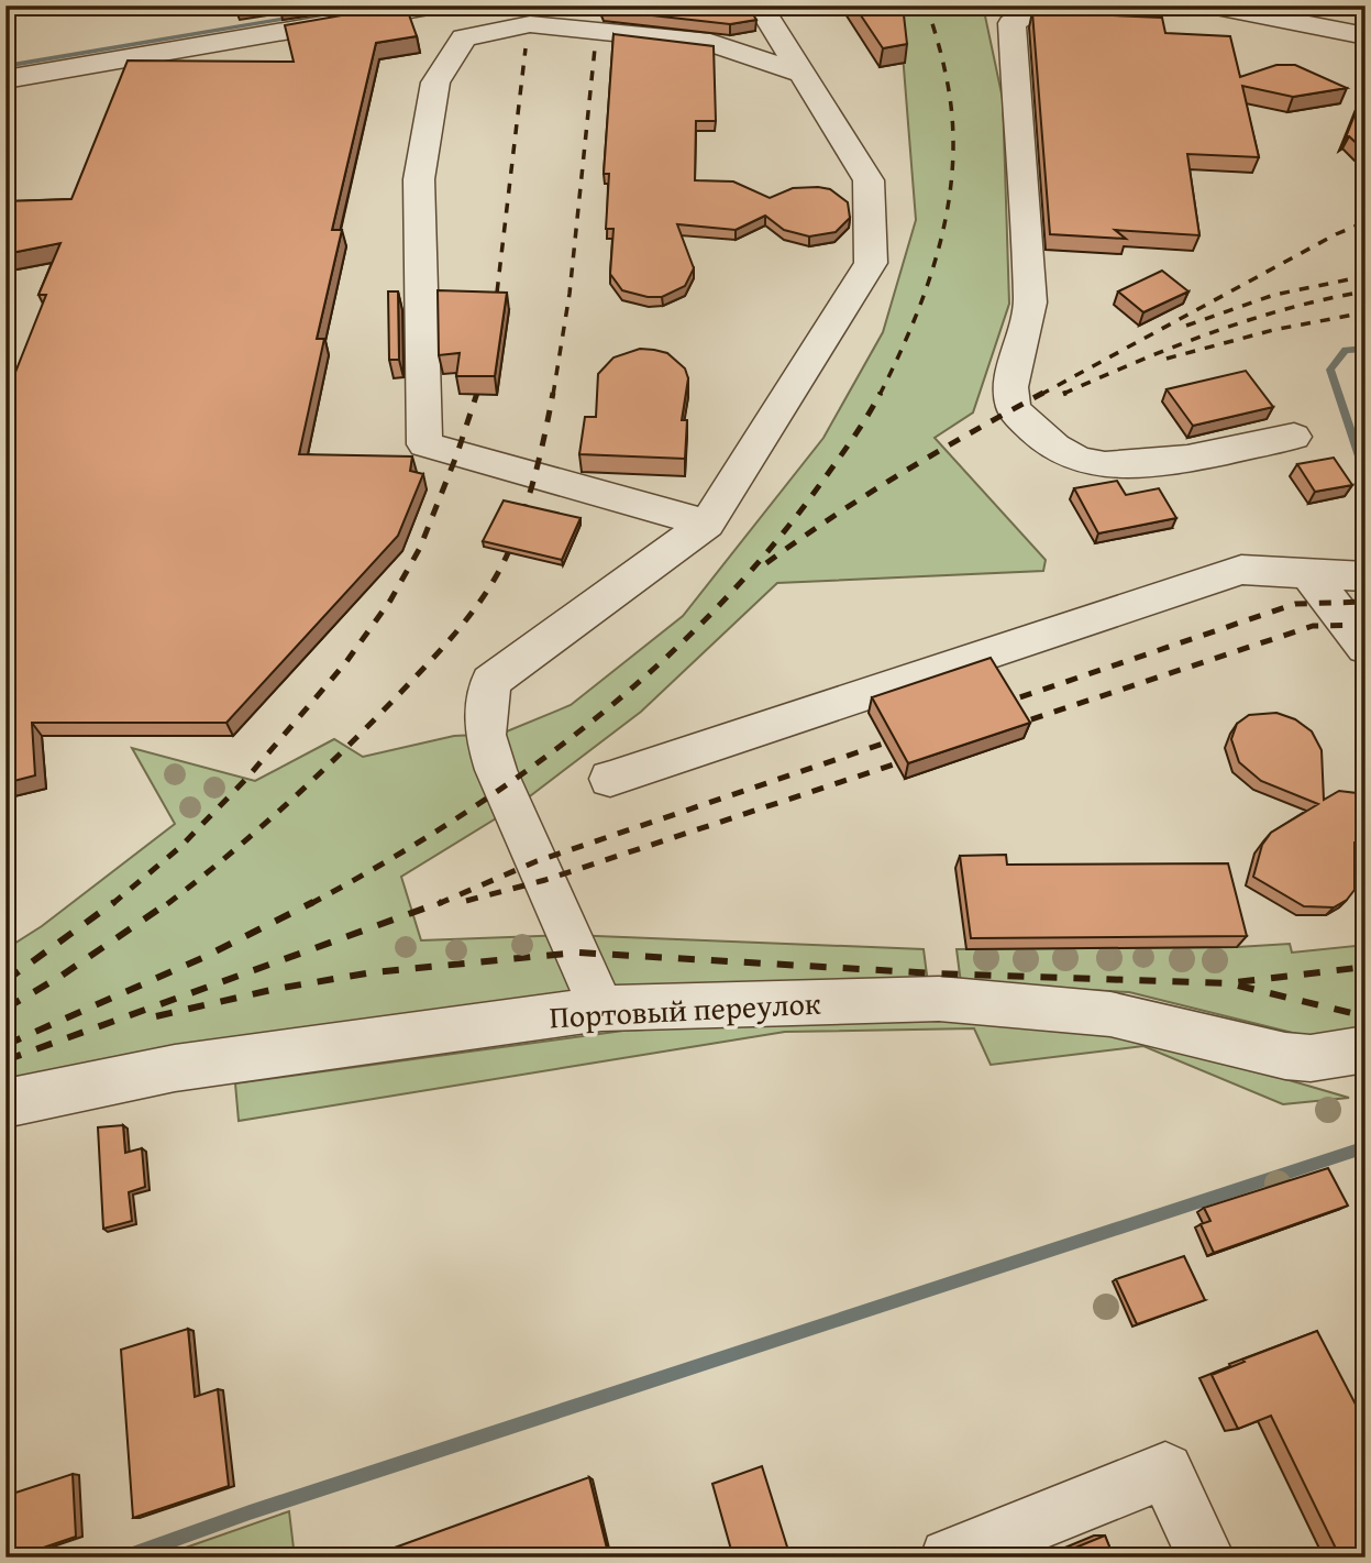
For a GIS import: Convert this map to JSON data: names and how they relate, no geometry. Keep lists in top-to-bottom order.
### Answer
{
  "streets": {
    "street": ["Портовый переулок"]
  }
}
